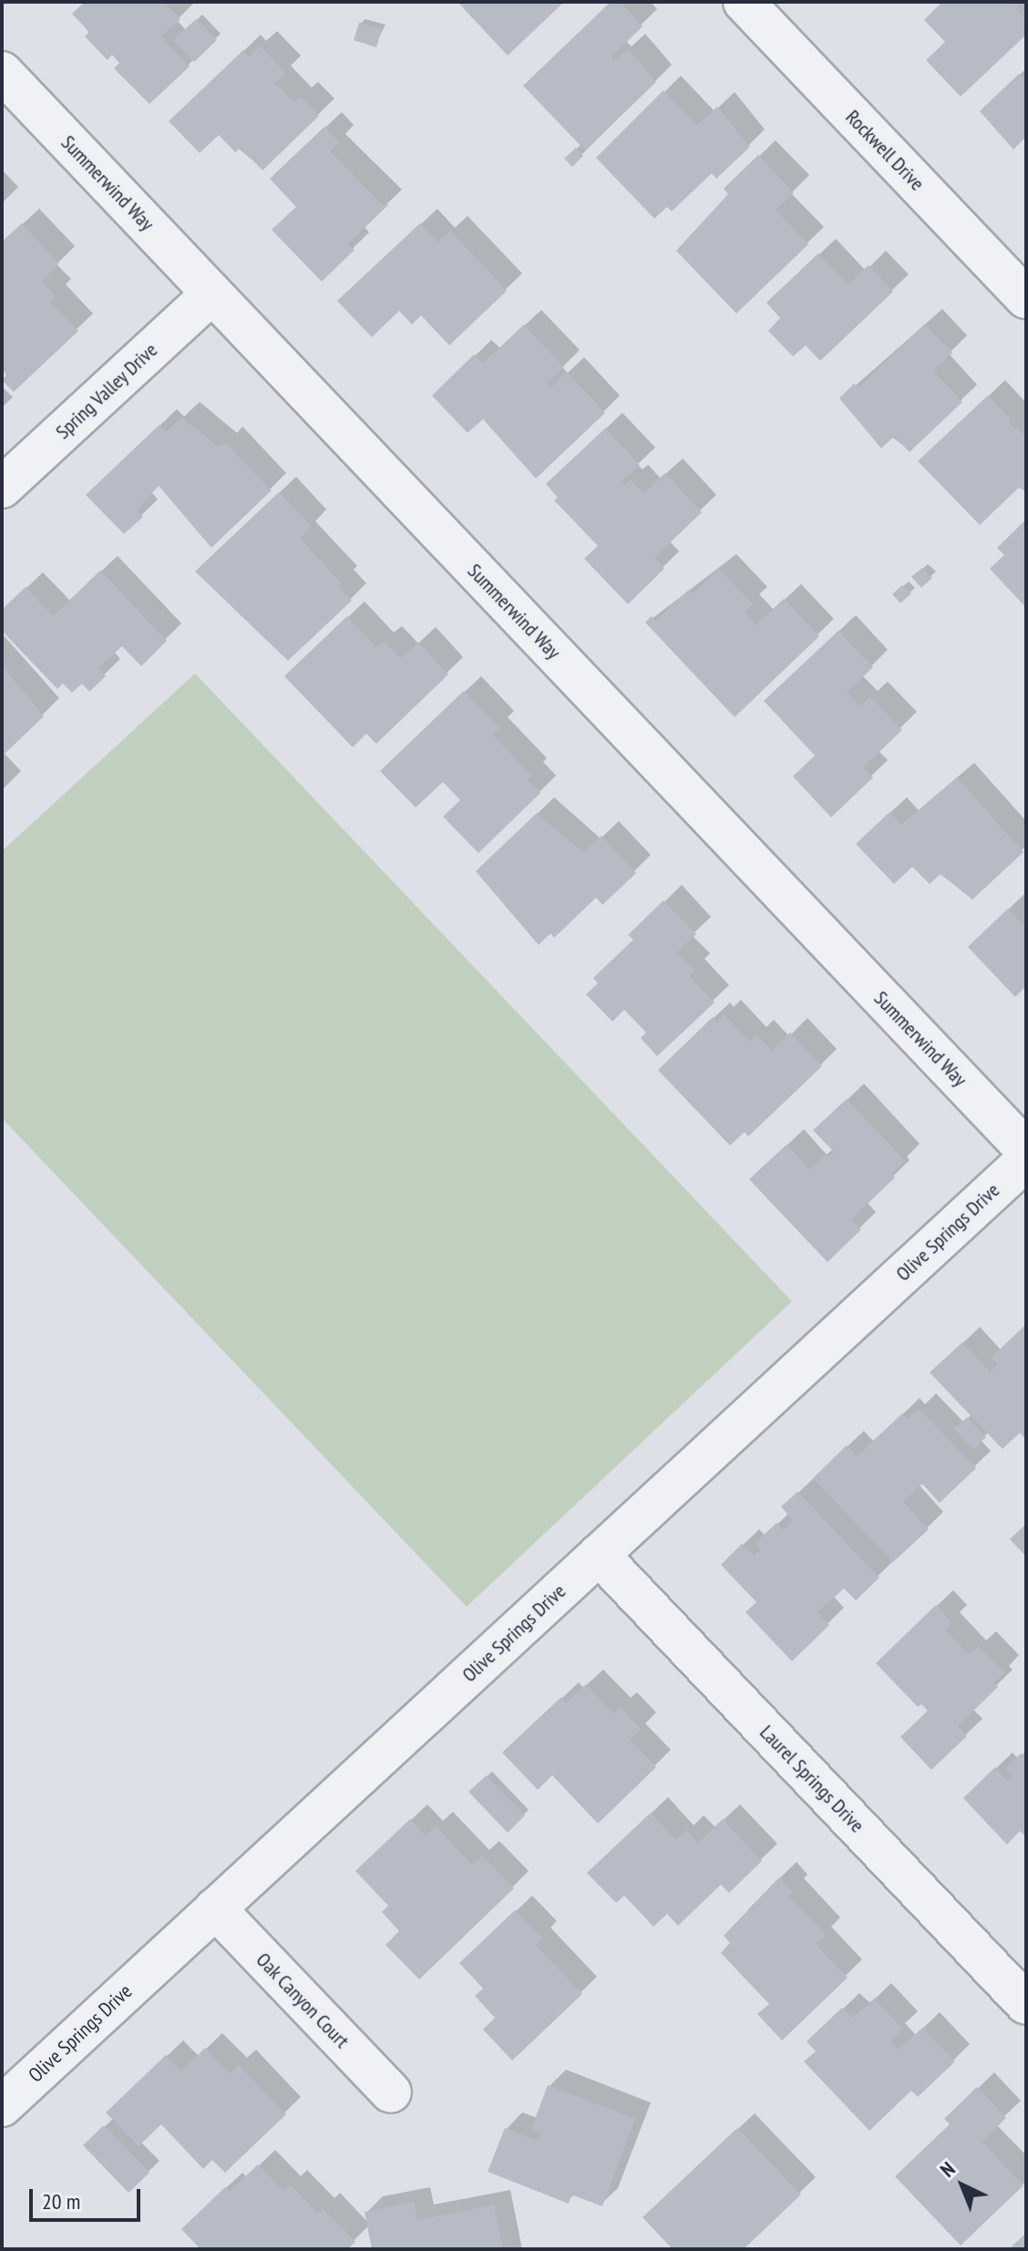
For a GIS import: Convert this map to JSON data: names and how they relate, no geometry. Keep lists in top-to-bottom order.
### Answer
{
  "streets": {
    "street": [
      "Rockwell Drive",
      "Summerwind Way",
      "Spring Valley Drive",
      "Olive Springs Drive",
      "Laurel Springs Drive",
      "Oak Canyon Court"
    ]
  },
  "crossings": [
    ["Summerwind Way", "Spring Valley Drive"],
    ["Olive Springs Drive", "Laurel Springs Drive"],
    ["Olive Springs Drive", "Oak Canyon Court"]
  ],
  "scale_bar": "20 m",
  "north": "top left"
}
